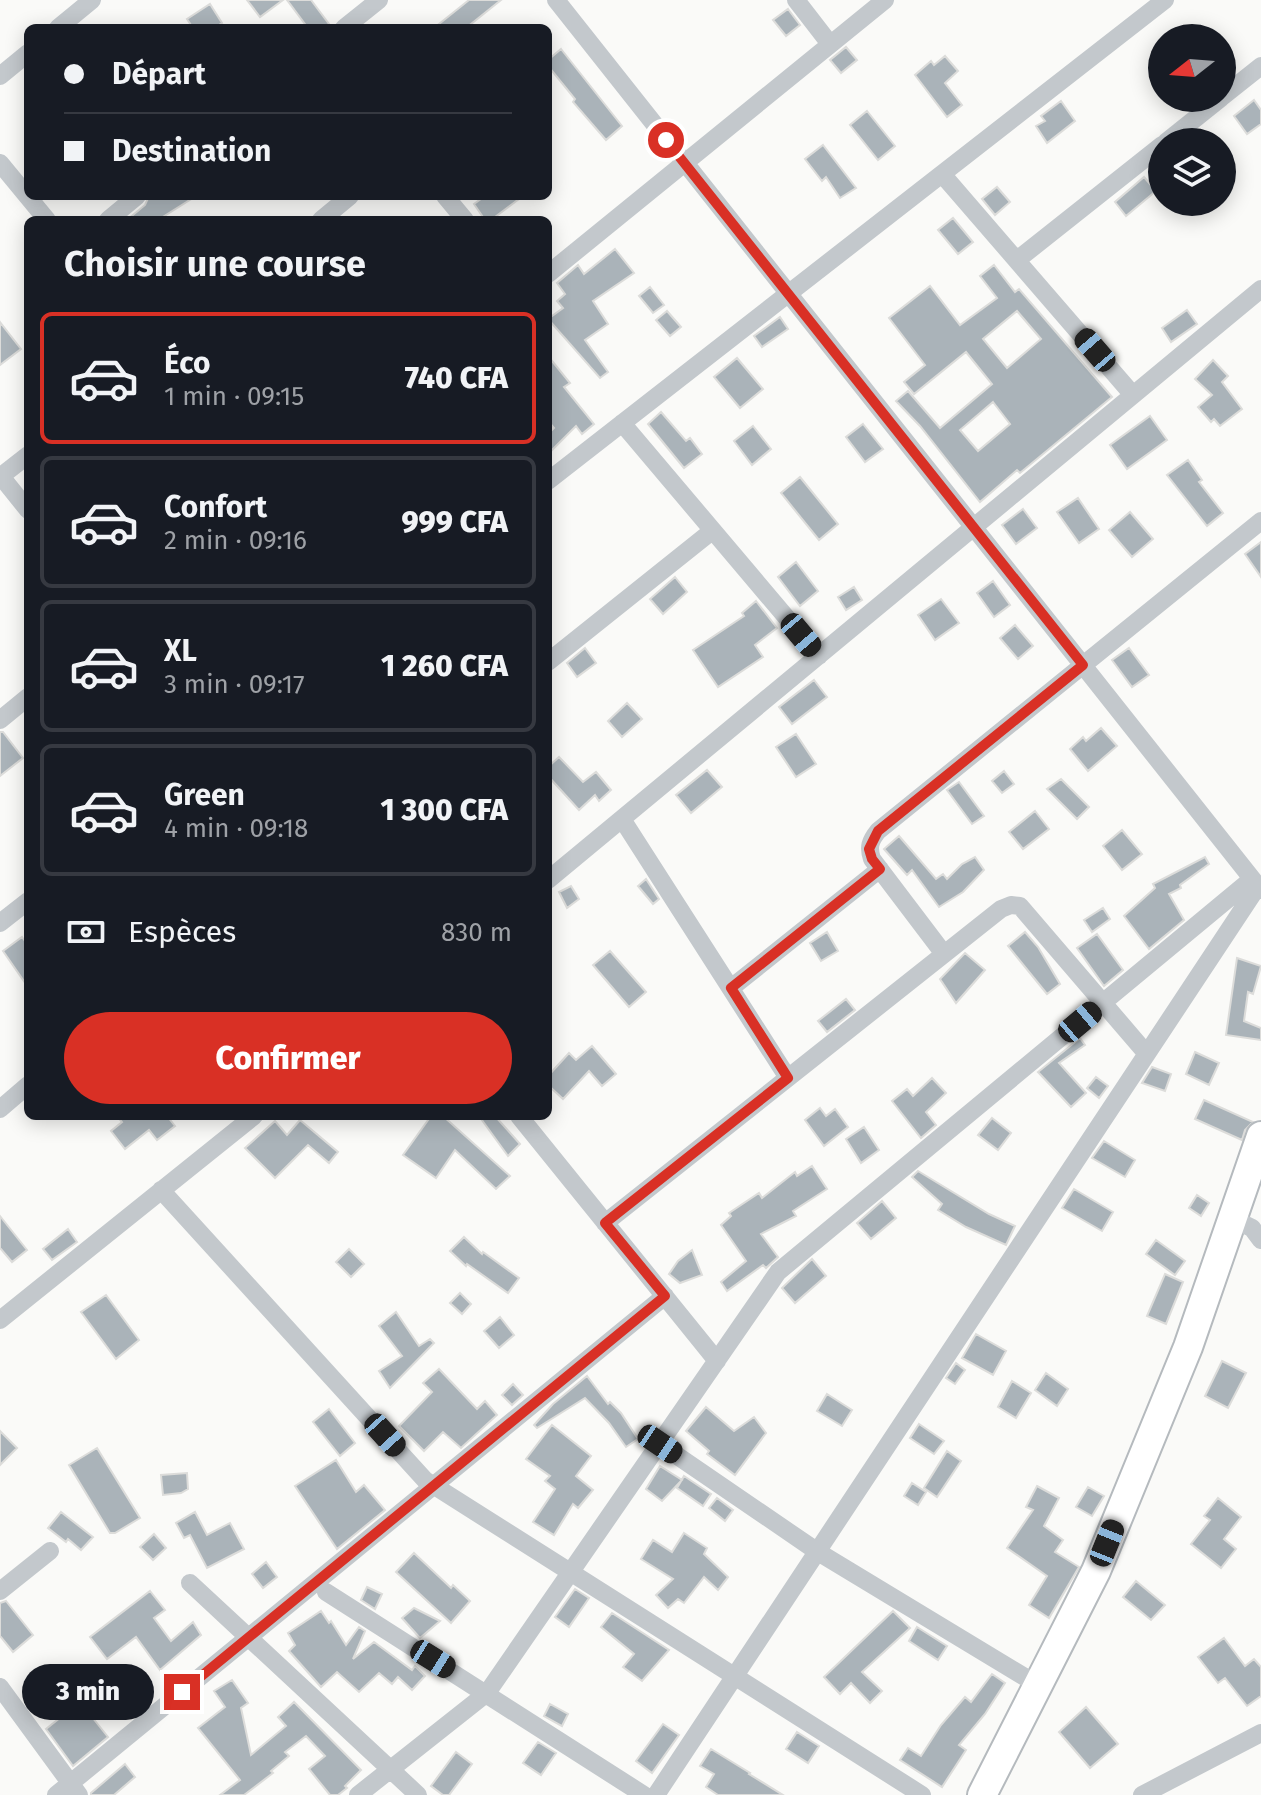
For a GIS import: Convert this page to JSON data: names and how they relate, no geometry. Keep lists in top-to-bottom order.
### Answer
{
  "north": "left",
  "page": {
    "banner": ["Départ", "Destination"],
    "heading": "Choisir une course",
    "list": [
      {
        "name": "Éco",
        "note": "1 min · 09:15",
        "value": "740 CFA"
      },
      {
        "name": "Confort",
        "note": "2 min · 09:16",
        "value": "999 CFA"
      },
      {
        "name": "XL",
        "note": "3 min · 09:17",
        "value": "1 260 CFA"
      },
      {
        "name": "Green",
        "note": "4 min · 09:18",
        "value": "1 300 CFA"
      }
    ],
    "pay": ["Espèces", "830 m"],
    "buttons": "Confirmer",
    "bubble": "3 min"
  }
}
